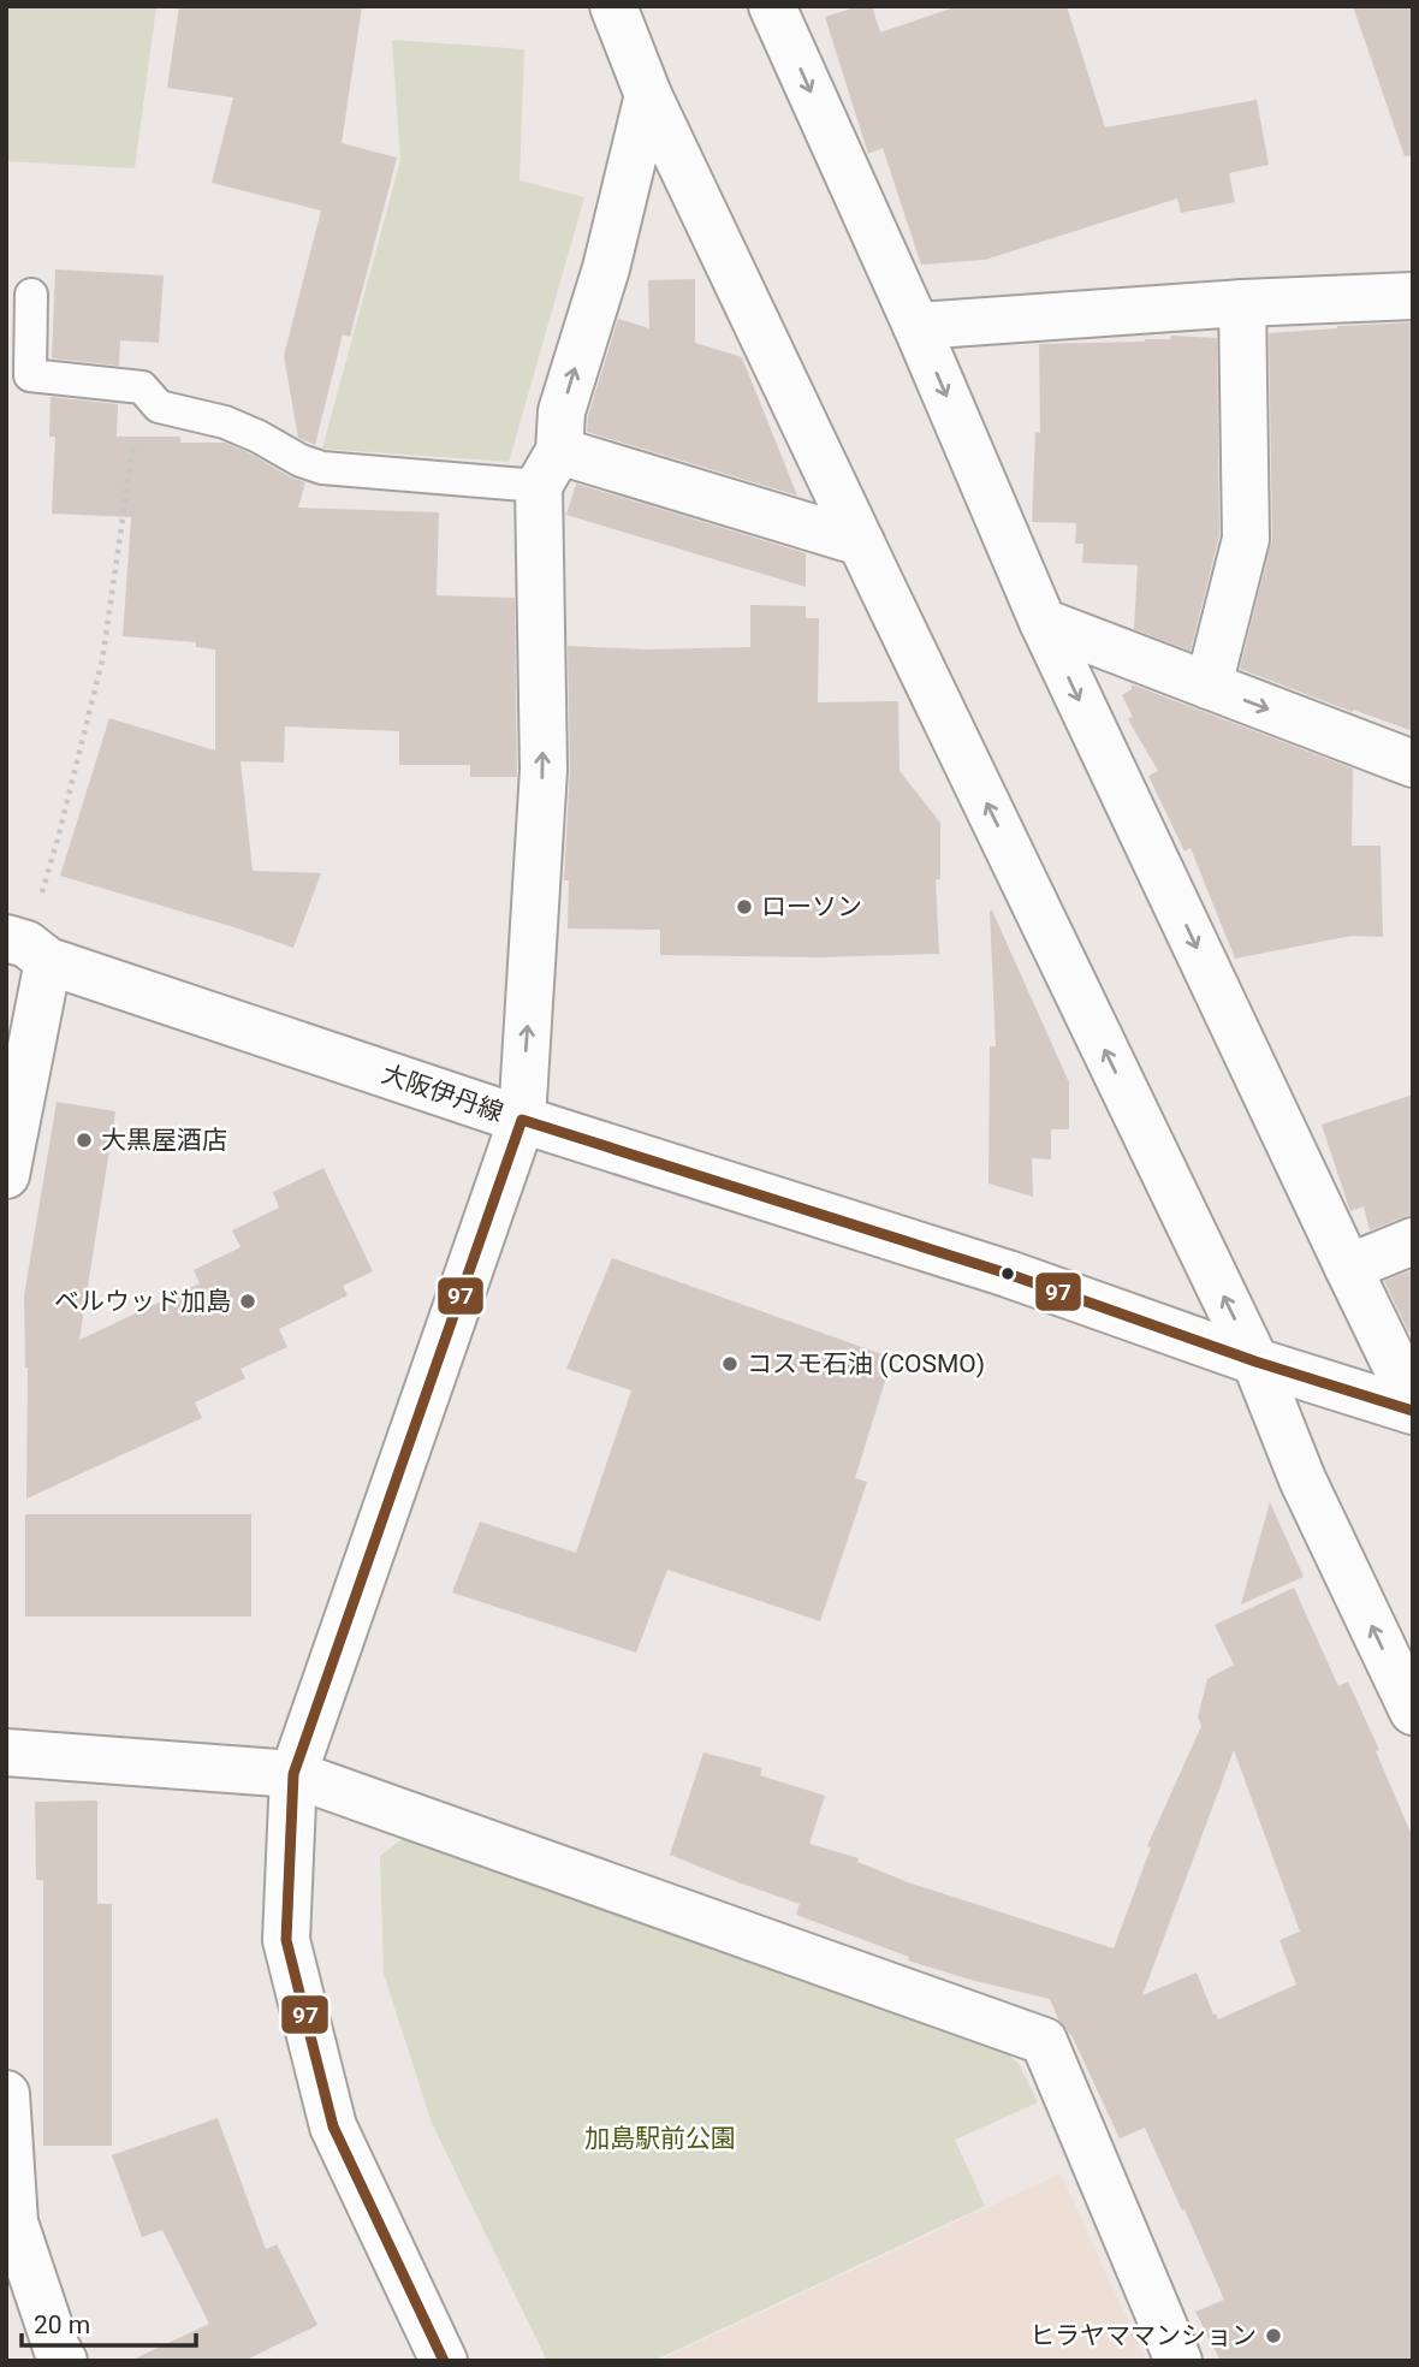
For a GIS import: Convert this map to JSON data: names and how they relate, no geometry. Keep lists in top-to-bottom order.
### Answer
{
  "streets": {
    "street": ["大阪伊丹線"]
  },
  "parks": ["加島駅前公園"],
  "places": [
    "ローソン",
    "大黒屋酒店",
    "ベルウッド加島",
    "コスモ石油 (COSMO)",
    "ヒラヤママンション"
  ],
  "lines": ["transit line 97"],
  "scale_bar": "20 m"
}
